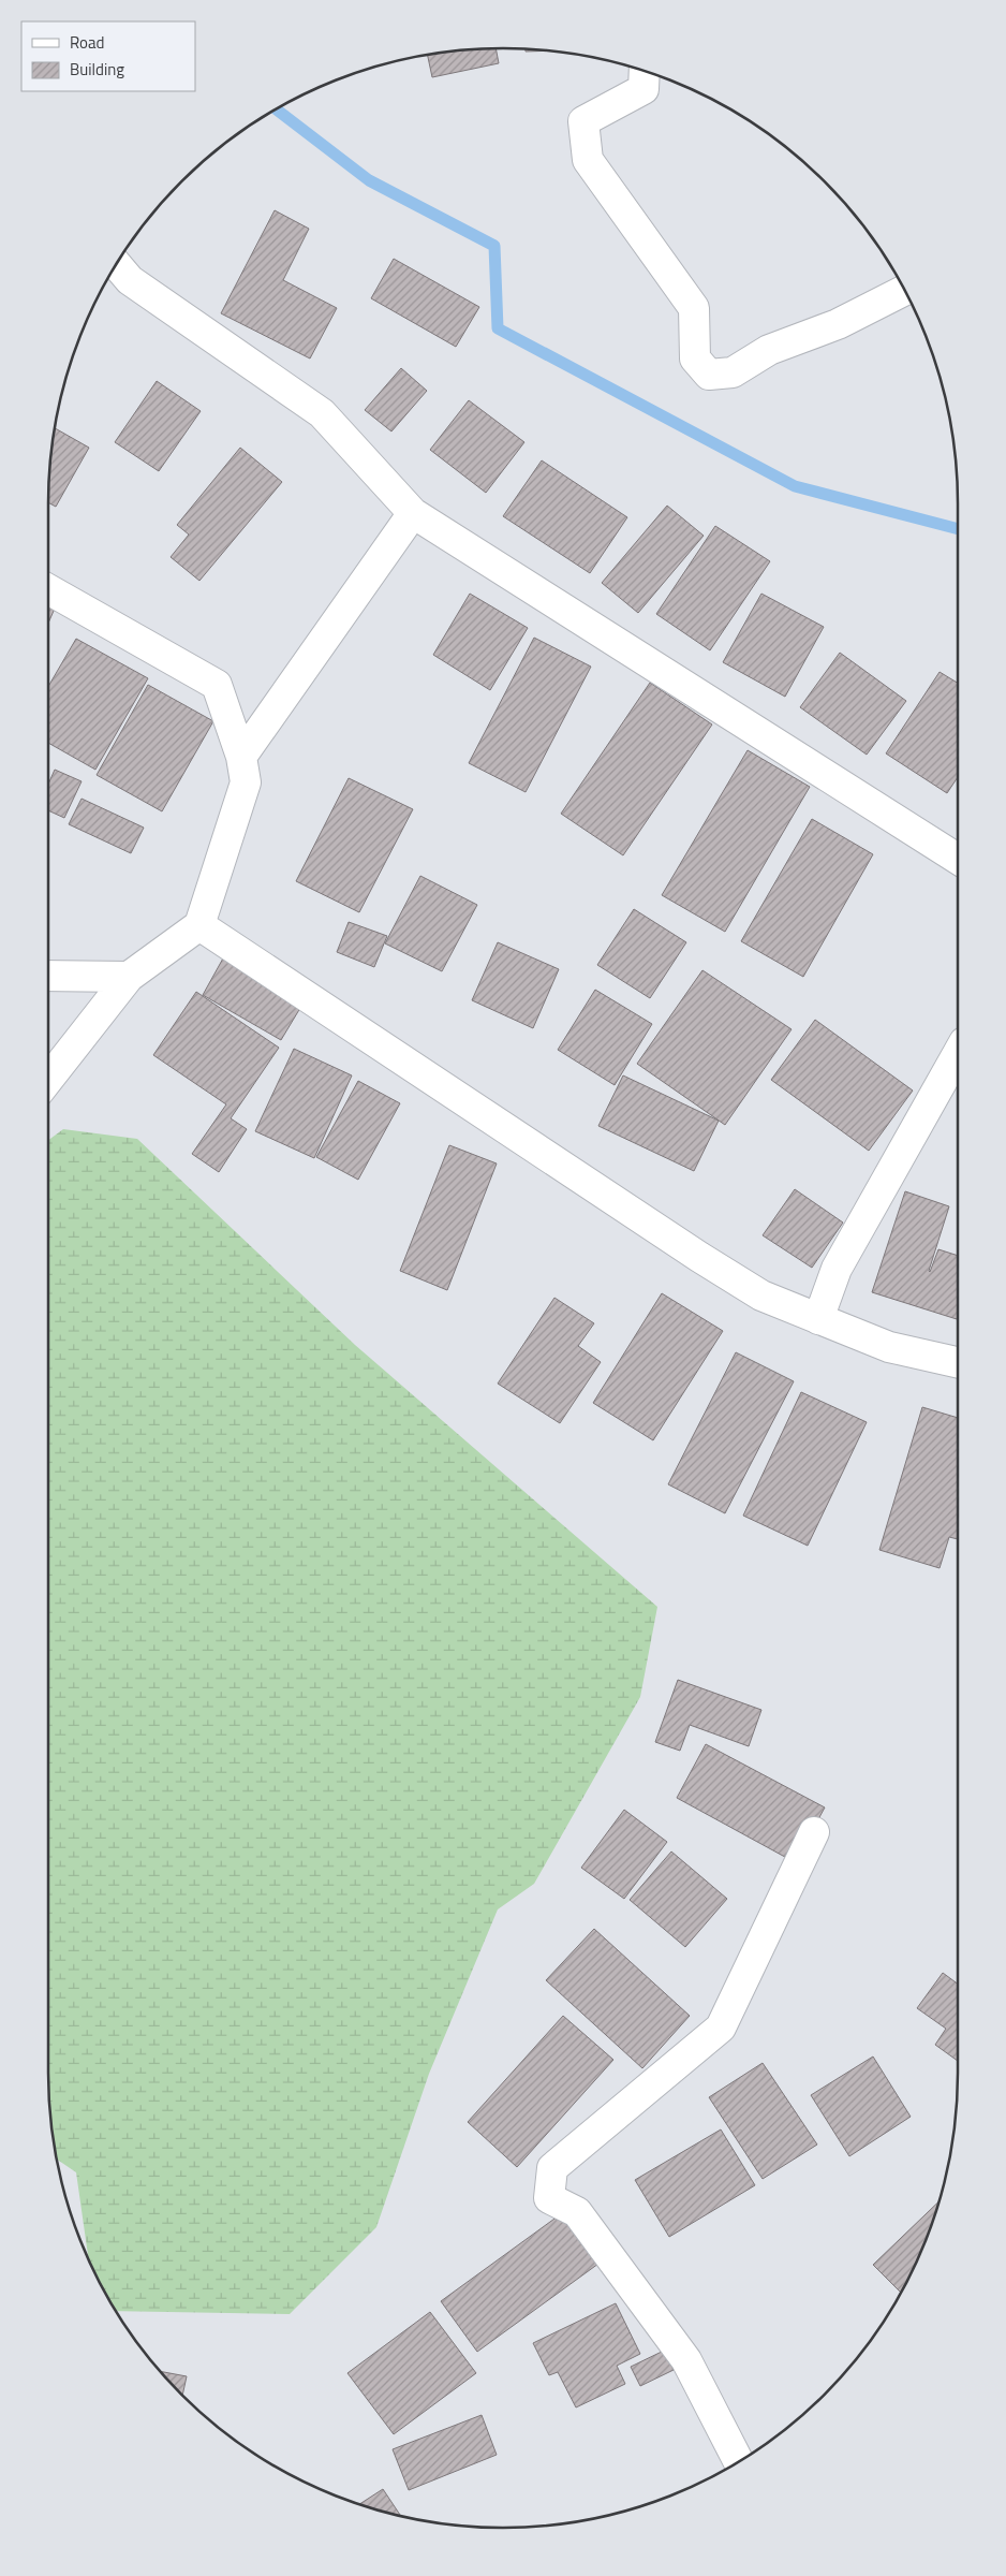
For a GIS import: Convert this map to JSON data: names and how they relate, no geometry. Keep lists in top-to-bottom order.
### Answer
{
  "legend": ["Road", "Building"]
}
